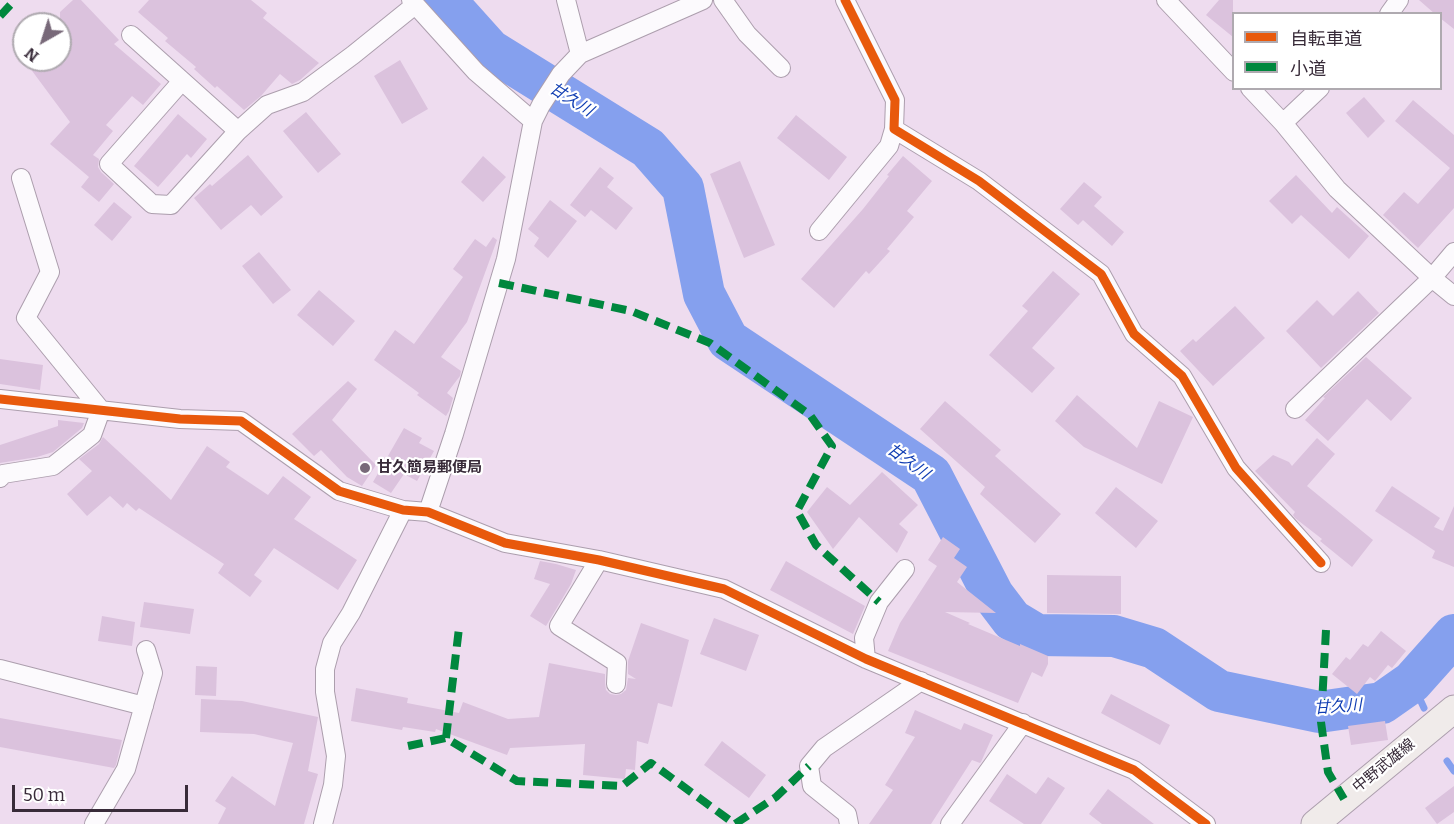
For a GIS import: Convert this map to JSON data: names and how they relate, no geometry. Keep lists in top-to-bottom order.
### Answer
{
  "streets": {
    "main road": ["中野武雄線"]
  },
  "water": ["甘久川"],
  "places": ["甘久簡易郵便局"],
  "legend": ["自転車道", "小道"],
  "scale_bar": "50 m",
  "north": "bottom left"
}
